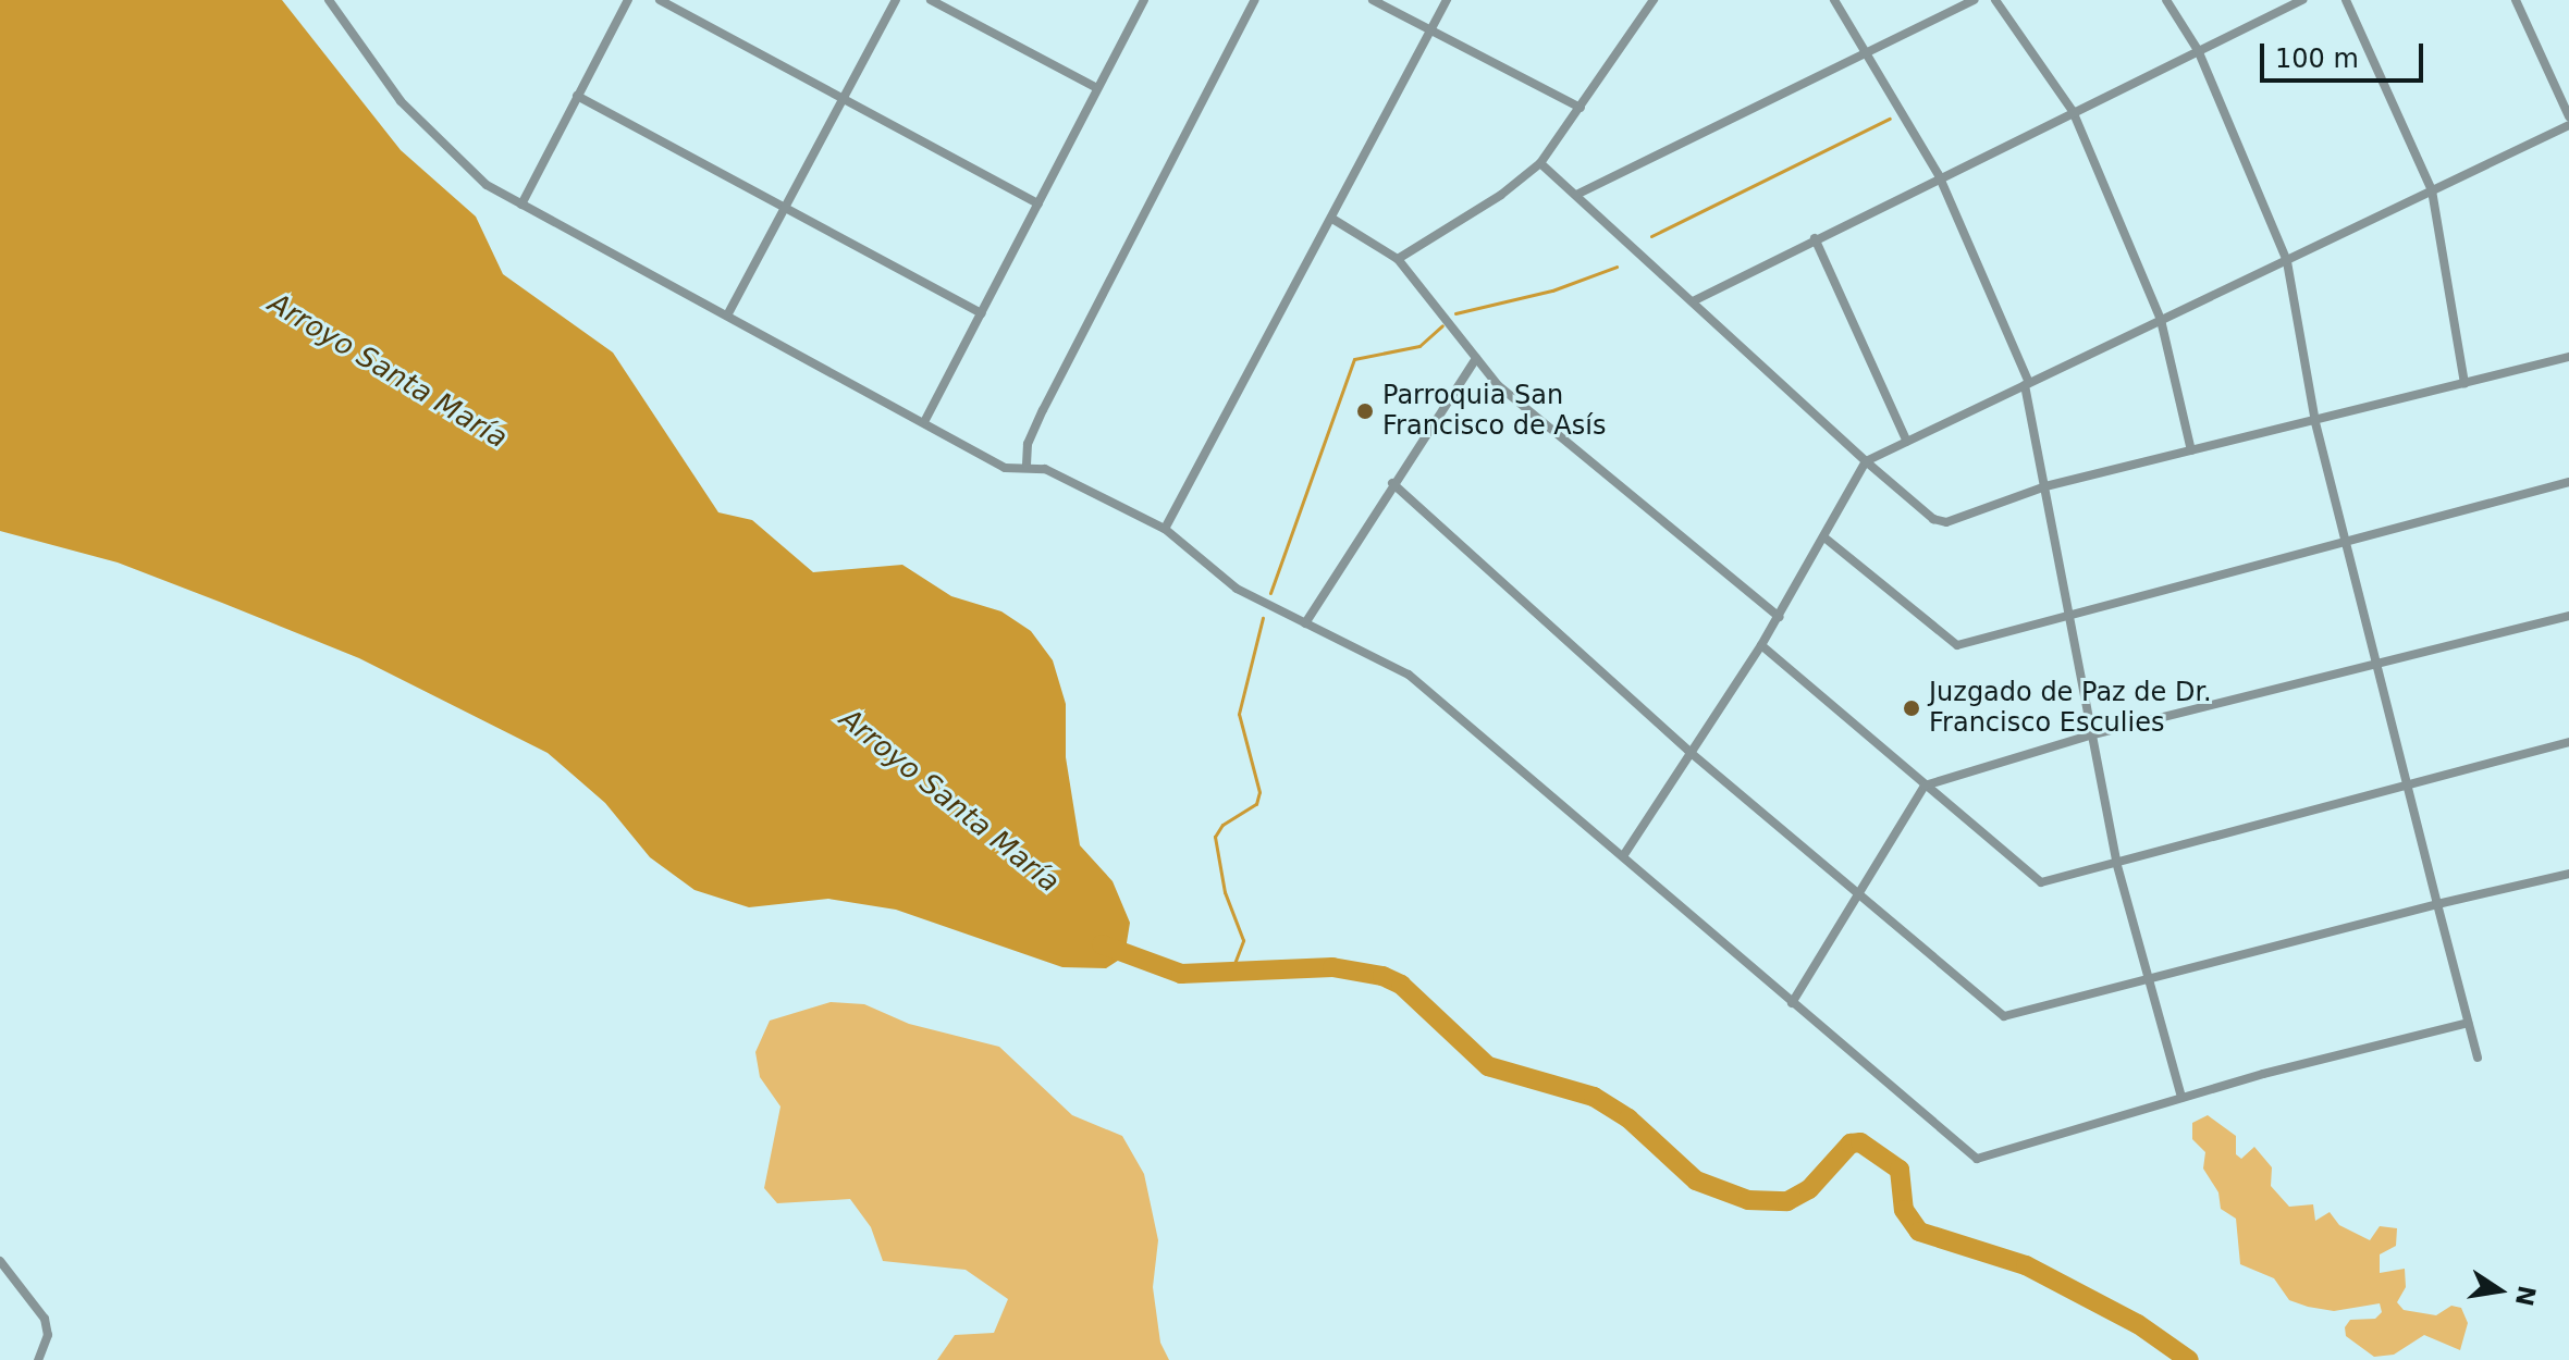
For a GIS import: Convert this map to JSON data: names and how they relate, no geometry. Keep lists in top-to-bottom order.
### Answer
{
  "water": ["Arroyo Santa María"],
  "places": ["Parroquia San Francisco de Asís", "Juzgado de Paz de Dr. Francisco Esculies"],
  "scale_bar": "100 m",
  "north": "right"
}
